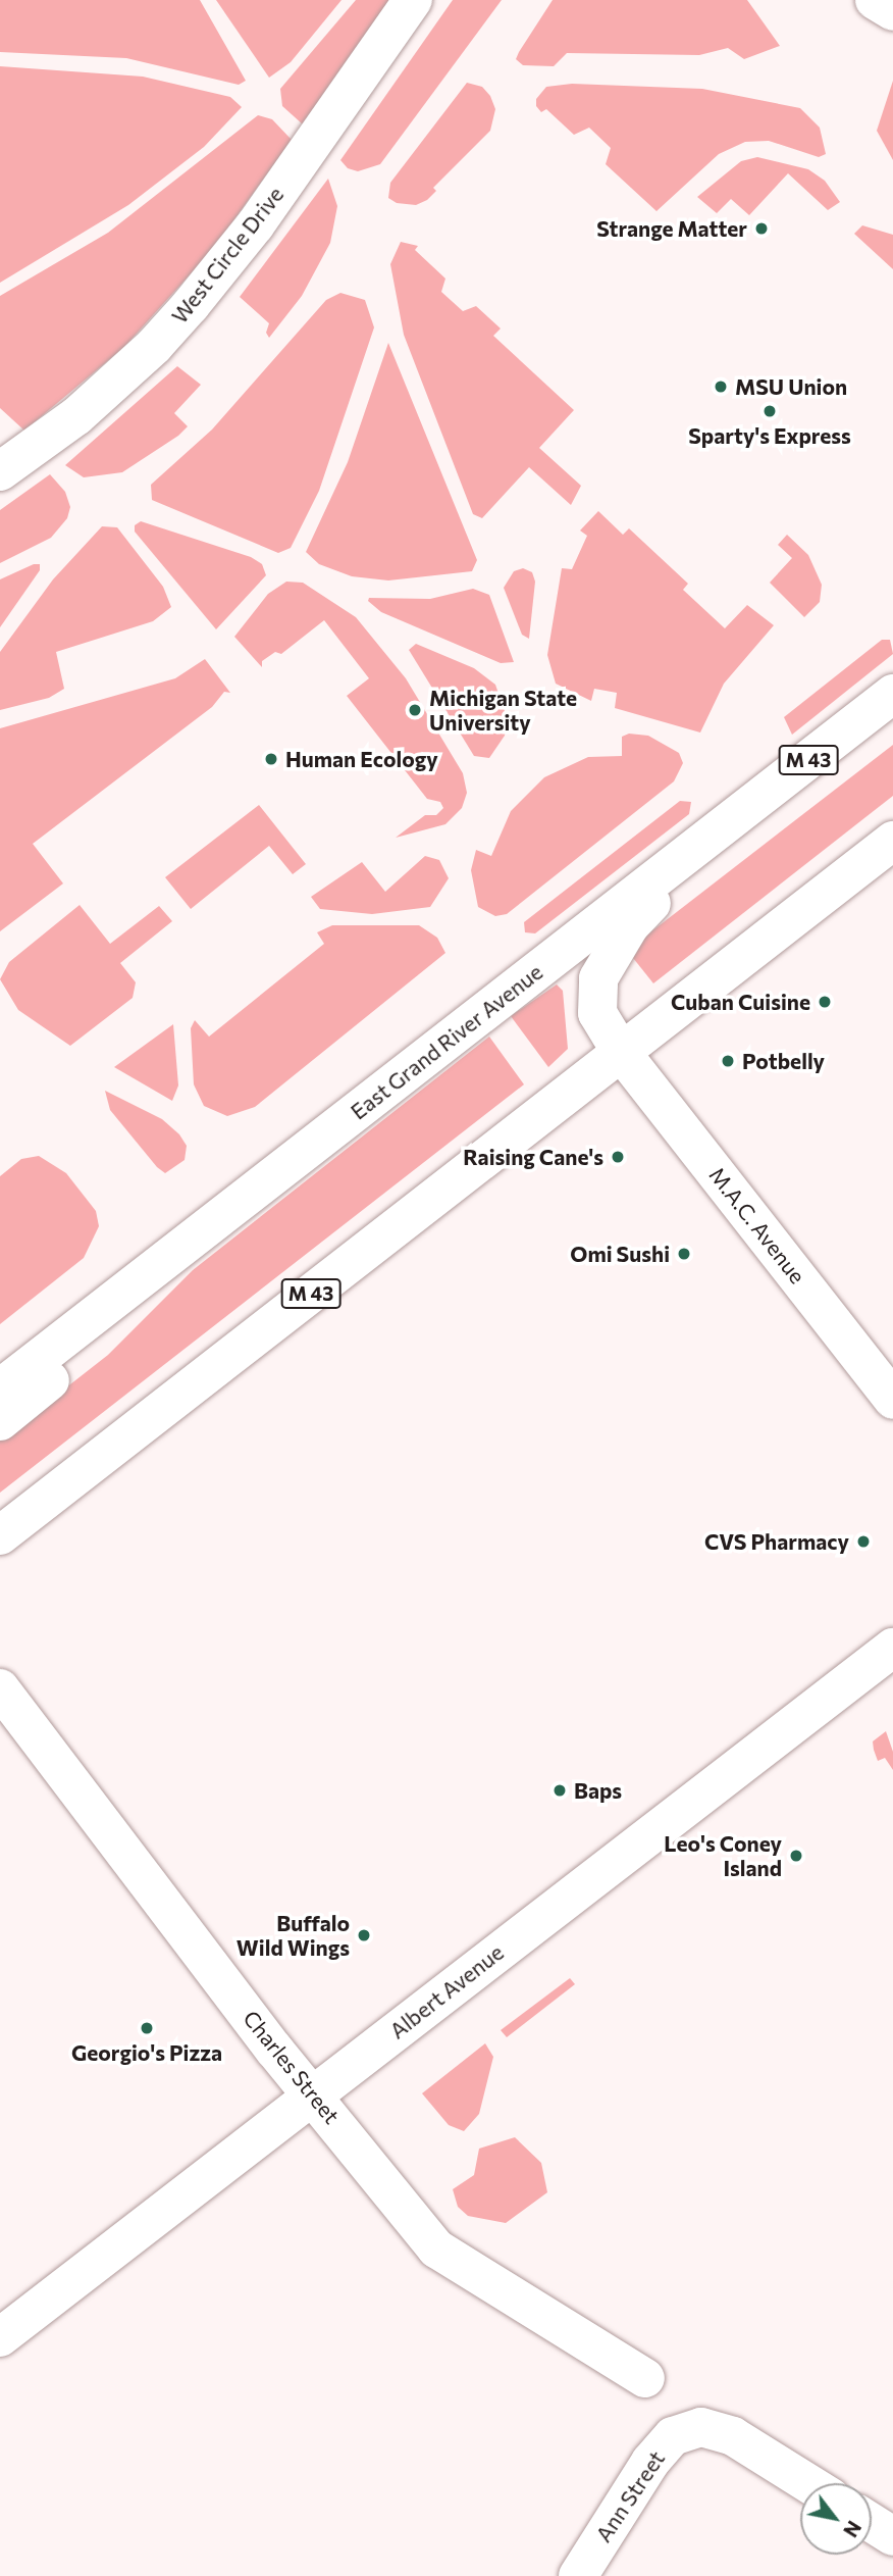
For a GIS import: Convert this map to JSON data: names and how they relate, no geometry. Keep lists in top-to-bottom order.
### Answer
{
  "streets": {
    "street": [
      "West Circle Drive",
      "M 43",
      "East Grand River Avenue",
      "M.A.C. Avenue",
      "Albert Avenue",
      "Charles Street",
      "Ann Street"
    ]
  },
  "crossings": [
    ["M 43", "M.A.C. Avenue"],
    ["East Grand River Avenue", "M.A.C. Avenue"],
    ["Albert Avenue", "Charles Street"]
  ],
  "places": [
    "Strange Matter",
    "MSU Union",
    "Sparty's Express",
    "Michigan State University",
    "Human Ecology",
    "Cuban Cuisine",
    "Potbelly",
    "Raising Cane's",
    "Omi Sushi",
    "CVS Pharmacy",
    "Baps",
    "Leo's Coney Island",
    "Buffalo Wild Wings",
    "Georgio's Pizza"
  ],
  "north": "bottom right"
}
